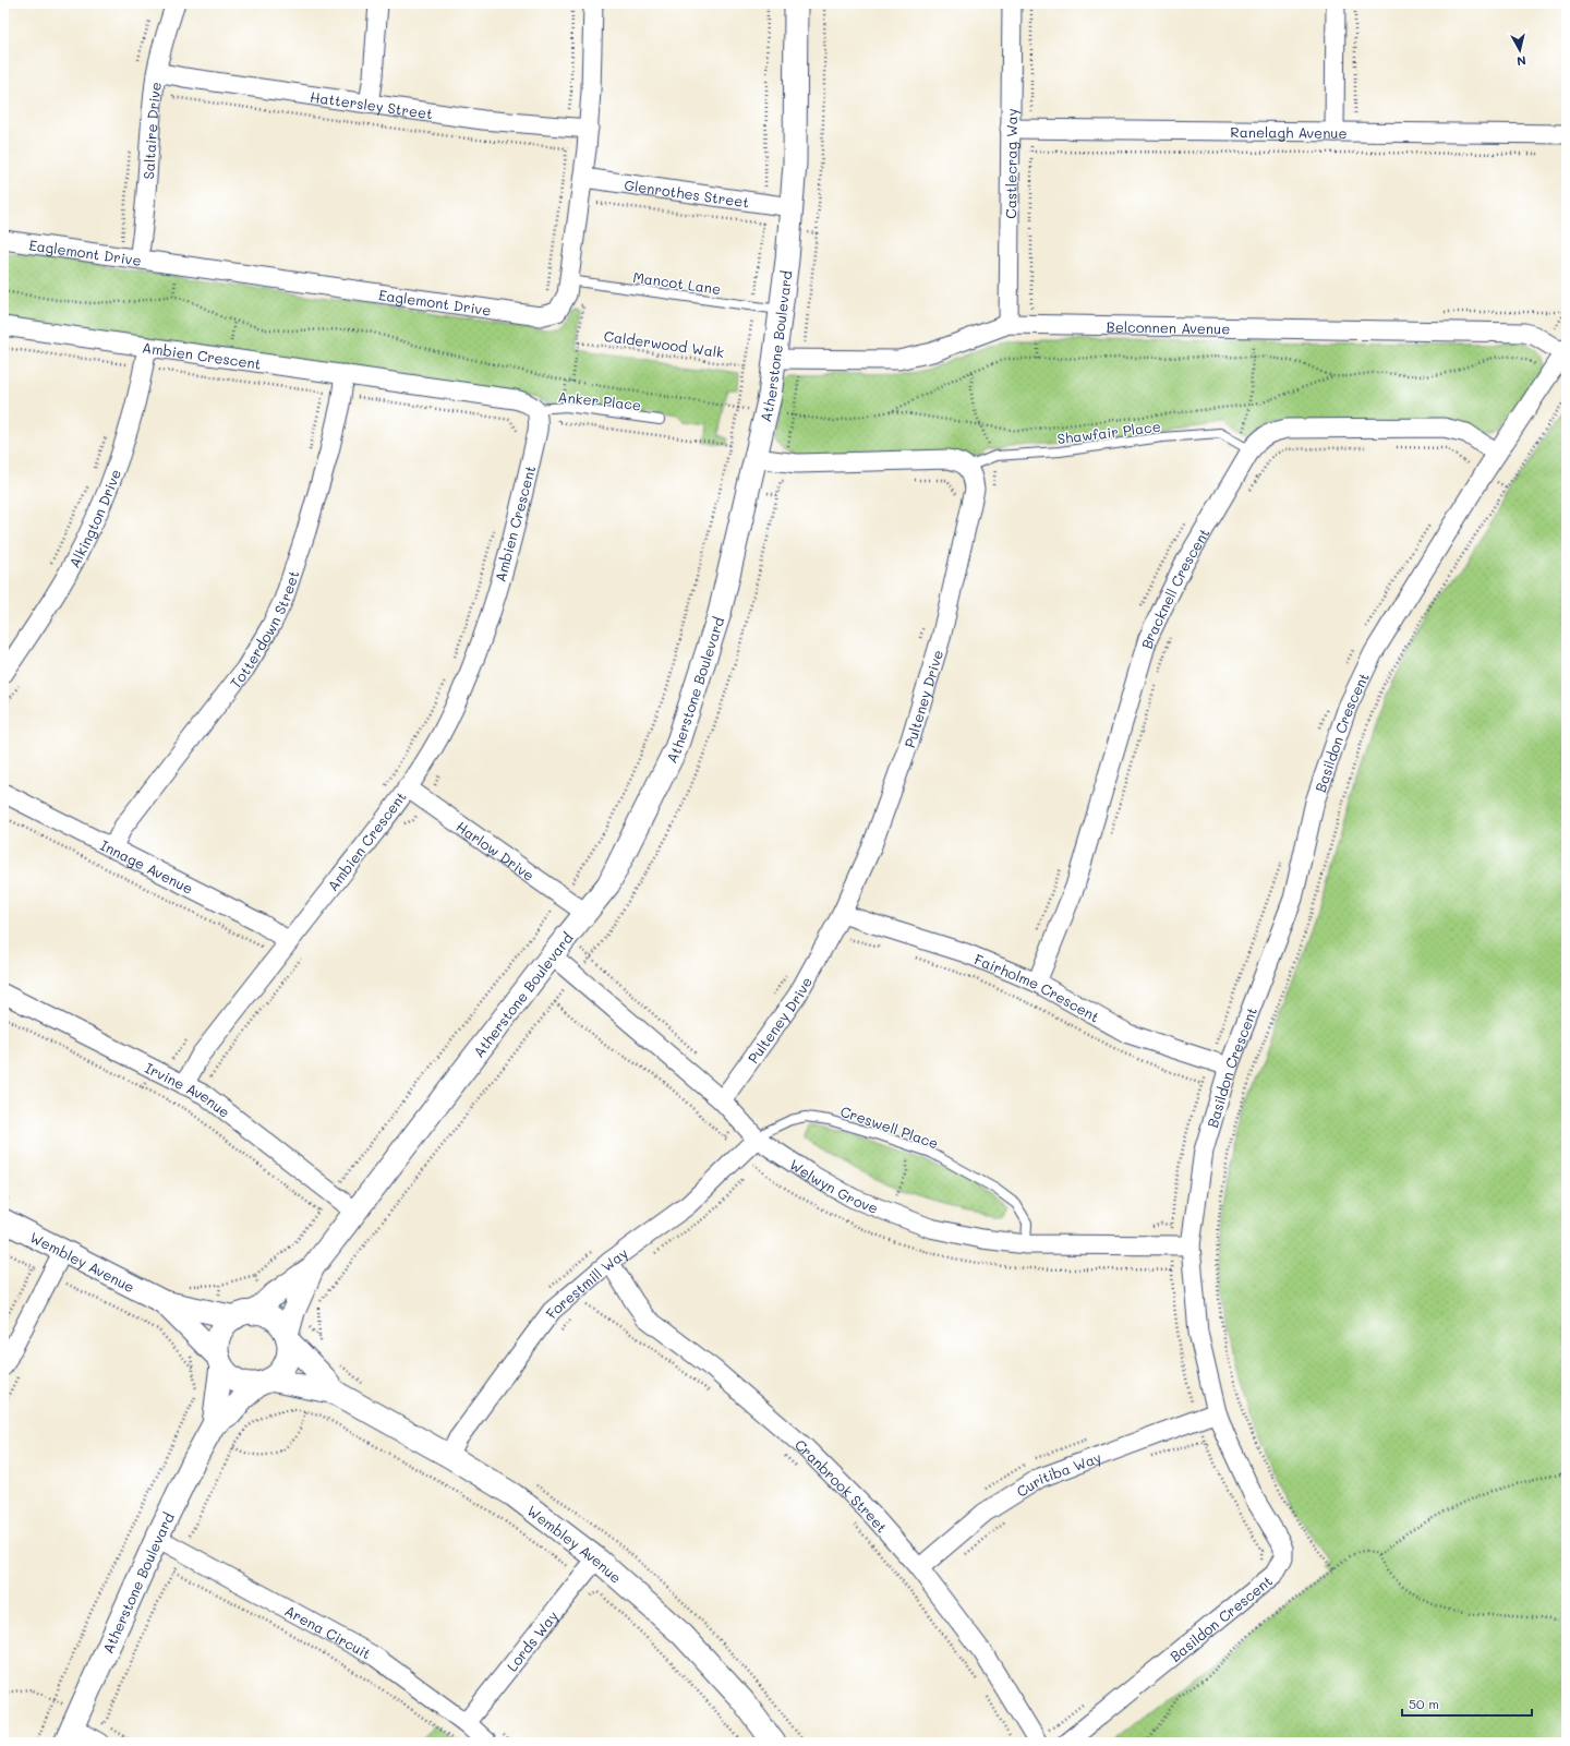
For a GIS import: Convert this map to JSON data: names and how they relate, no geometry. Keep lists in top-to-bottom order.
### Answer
{
  "streets": {
    "street": [
      "Hattersley Street",
      "Saltaire Drive",
      "Ranelagh Avenue",
      "Castlecrag Way",
      "Glenrothes Street",
      "Eaglemont Drive",
      "Belconnen Avenue",
      "Atherstone Boulevard",
      "Ambien Crescent",
      "Alkington Drive",
      "Bracknell Crescent",
      "Totterdown Street",
      "Pulteney Drive",
      "Basildon Crescent",
      "Harlow Drive",
      "Innage Avenue",
      "Fairholme Crescent",
      "Irvine Avenue",
      "Welwyn Grove",
      "Wembley Avenue",
      "Forestmill Way",
      "Curitiba Way",
      "Cranbrook Street",
      "Arena Circuit",
      "Lords Way"
    ],
    "lane": [
      "Mancot Lane",
      "Anker Place",
      "Shawfair Place",
      "Creswell Place"
    ],
    "path": ["Calderwood Walk"]
  },
  "crossings": [
    ["Hattersley Street", "Saltaire Drive"],
    ["Hattersley Street", "Eaglemont Drive"],
    ["Saltaire Drive", "Eaglemont Drive"],
    ["Ranelagh Avenue", "Castlecrag Way"],
    ["Castlecrag Way", "Belconnen Avenue"],
    ["Glenrothes Street", "Eaglemont Drive"],
    ["Glenrothes Street", "Atherstone Boulevard"],
    ["Eaglemont Drive", "Mancot Lane"],
    ["Mancot Lane", "Atherstone Boulevard"],
    ["Belconnen Avenue", "Atherstone Boulevard"],
    ["Belconnen Avenue", "Basildon Crescent"],
    ["Atherstone Boulevard", "Harlow Drive"],
    ["Atherstone Boulevard", "Irvine Avenue"],
    ["Atherstone Boulevard", "Welwyn Grove"],
    ["Atherstone Boulevard", "Wembley Avenue"],
    ["Atherstone Boulevard", "Arena Circuit"],
    ["Ambien Crescent", "Anker Place"],
    ["Ambien Crescent", "Alkington Drive"],
    ["Ambien Crescent", "Totterdown Street"],
    ["Ambien Crescent", "Harlow Drive"],
    ["Ambien Crescent", "Innage Avenue"],
    ["Ambien Crescent", "Irvine Avenue"],
    ["Shawfair Place", "Bracknell Crescent"],
    ["Shawfair Place", "Pulteney Drive"],
    ["Bracknell Crescent", "Basildon Crescent"],
    ["Bracknell Crescent", "Fairholme Crescent"],
    ["Totterdown Street", "Innage Avenue"],
    ["Pulteney Drive", "Fairholme Crescent"],
    ["Pulteney Drive", "Welwyn Grove"],
    ["Basildon Crescent", "Fairholme Crescent"],
    ["Basildon Crescent", "Welwyn Grove"],
    ["Basildon Crescent", "Curitiba Way"],
    ["Creswell Place", "Welwyn Grove"],
    ["Creswell Place", "Forestmill Way"],
    ["Welwyn Grove", "Forestmill Way"],
    ["Wembley Avenue", "Forestmill Way"],
    ["Wembley Avenue", "Lords Way"],
    ["Forestmill Way", "Cranbrook Street"],
    ["Curitiba Way", "Cranbrook Street"],
    ["Arena Circuit", "Lords Way"]
  ],
  "scale_bar": "50 m",
  "north": "bottom"
}
